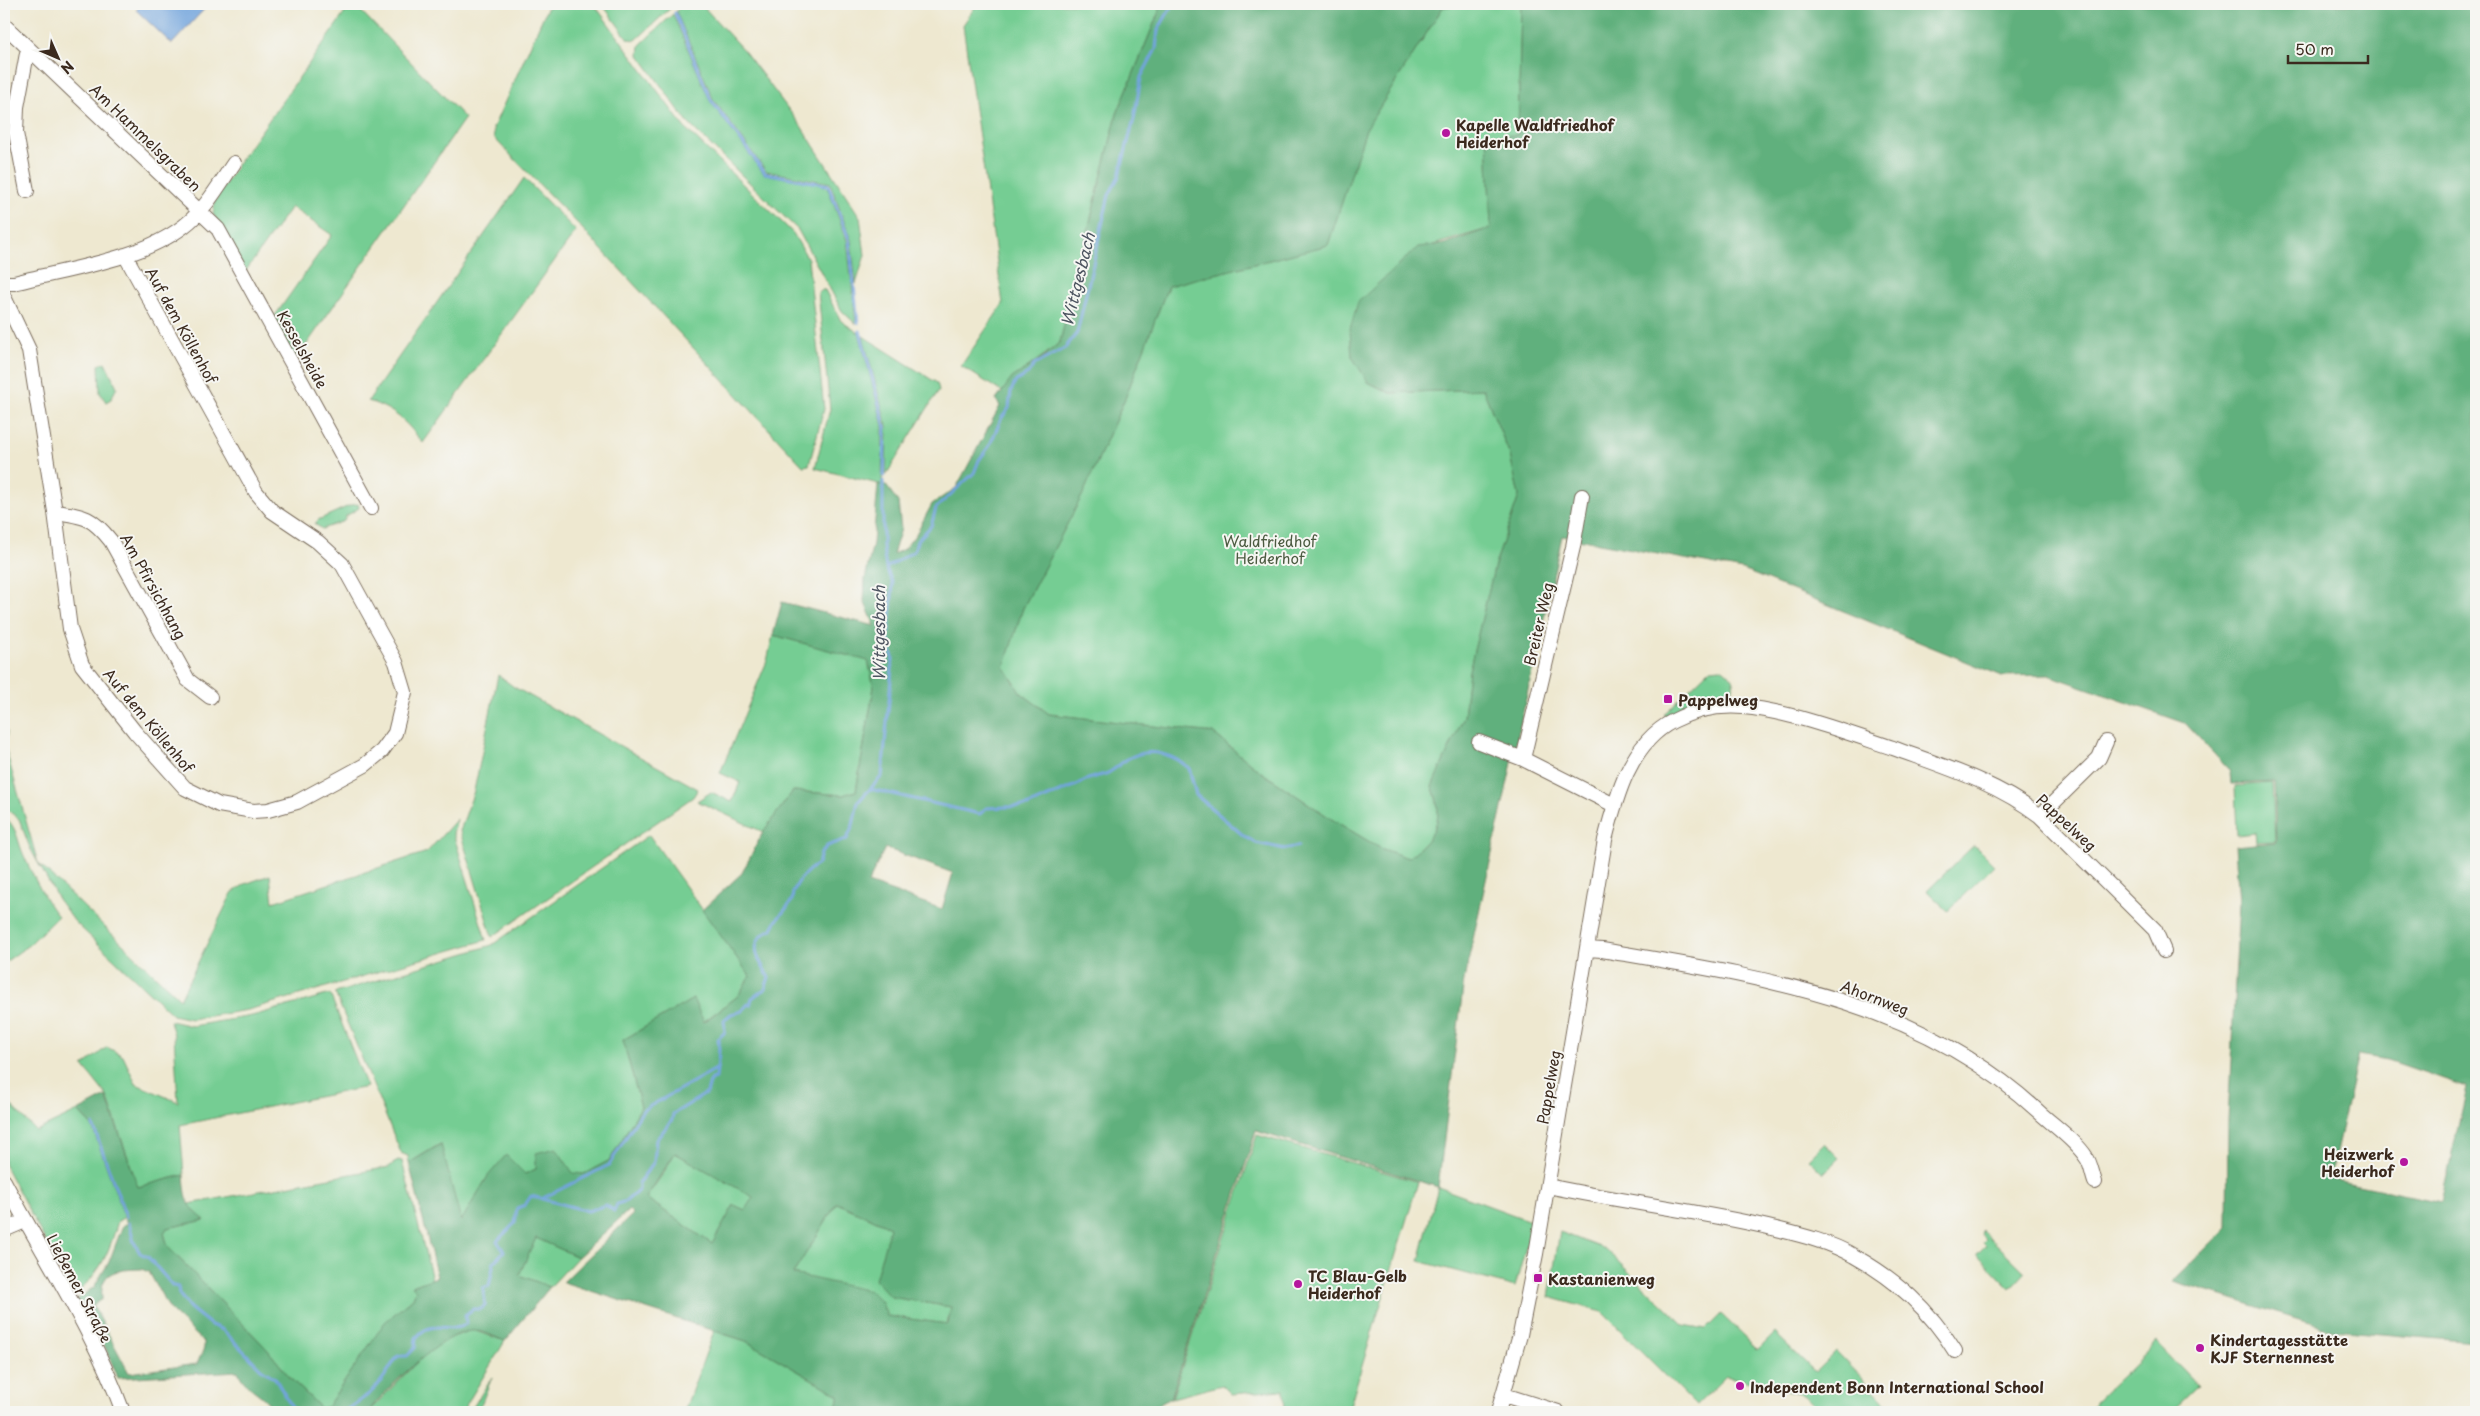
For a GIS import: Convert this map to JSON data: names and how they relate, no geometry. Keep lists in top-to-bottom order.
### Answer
{
  "streets": {
    "street": [
      "Am Hammelsgraben",
      "Auf dem Köllenhof",
      "Kesselsheide",
      "Am Pfirsichhang",
      "Breiter Weg",
      "Pappelweg",
      "Ahornweg",
      "Ließemer Straße"
    ]
  },
  "crossings": [
    ["Am Hammelsgraben", "Kesselsheide"],
    ["Auf dem Köllenhof", "Am Pfirsichhang"],
    ["Pappelweg", "Ahornweg"]
  ],
  "water": ["Wittgesbach"],
  "parks": ["Waldfriedhof Heiderhof"],
  "places": {
    "other": [
      "Kapelle Waldfriedhof Heiderhof",
      "Heizwerk Heiderhof",
      "TC Blau-Gelb Heiderhof",
      "Kindertagesstätte KJF Sternennest",
      "Independent Bonn International School"
    ],
    "transit": ["Pappelweg", "Kastanienweg"]
  },
  "scale_bar": "50 m",
  "north": "bottom right"
}
